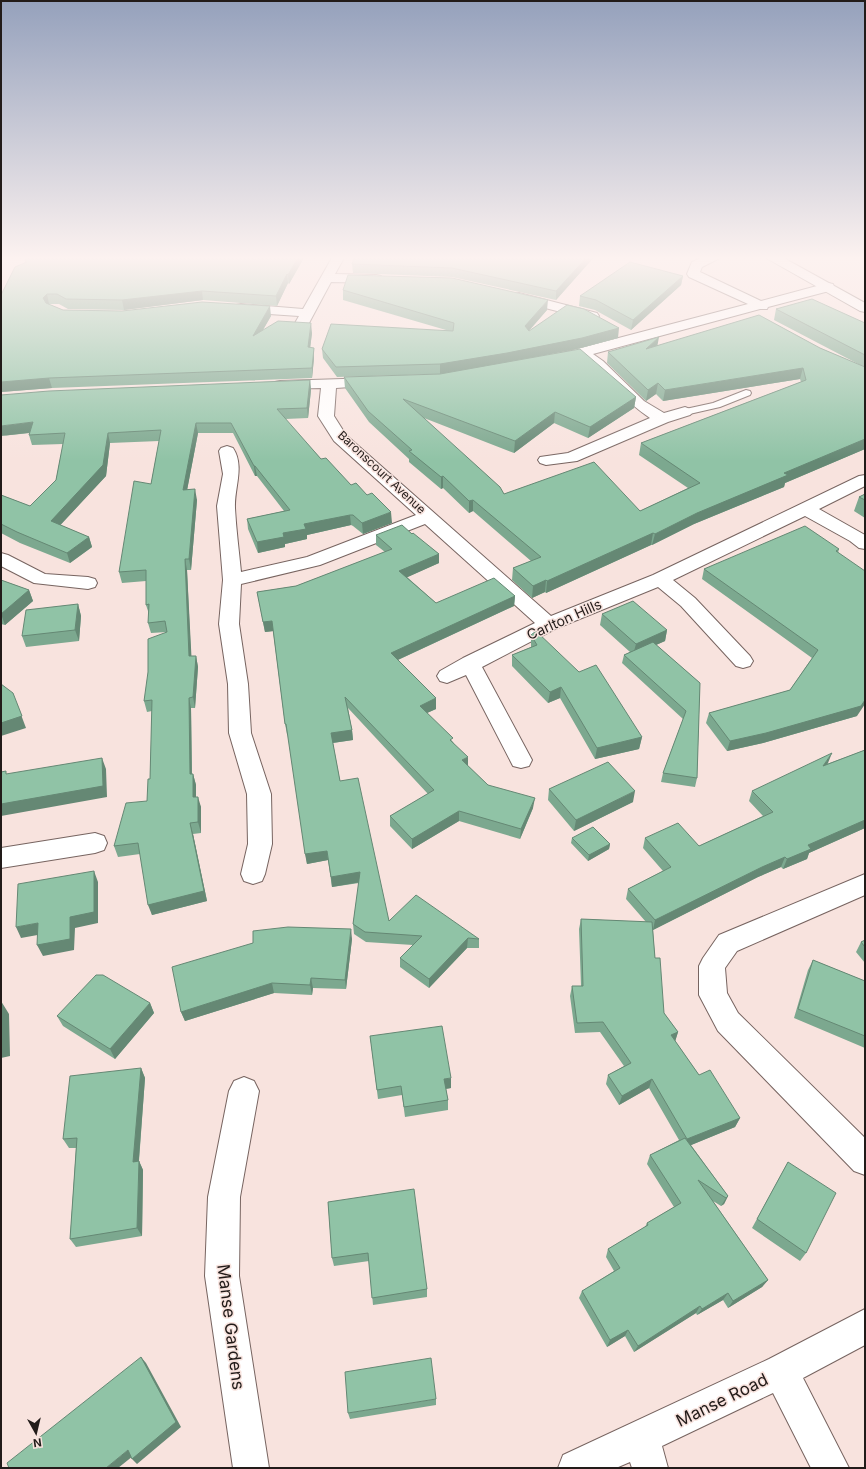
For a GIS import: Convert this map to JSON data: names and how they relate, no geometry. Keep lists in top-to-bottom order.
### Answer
{
  "streets": {
    "main road": [
      "Baronscourt Avenue",
      "Carlton Hills",
      "Manse Gardens",
      "Manse Road"
    ]
  },
  "crossings": [
    ["Baronscourt Avenue", "Carlton Hills"]
  ],
  "north": "bottom"
}
